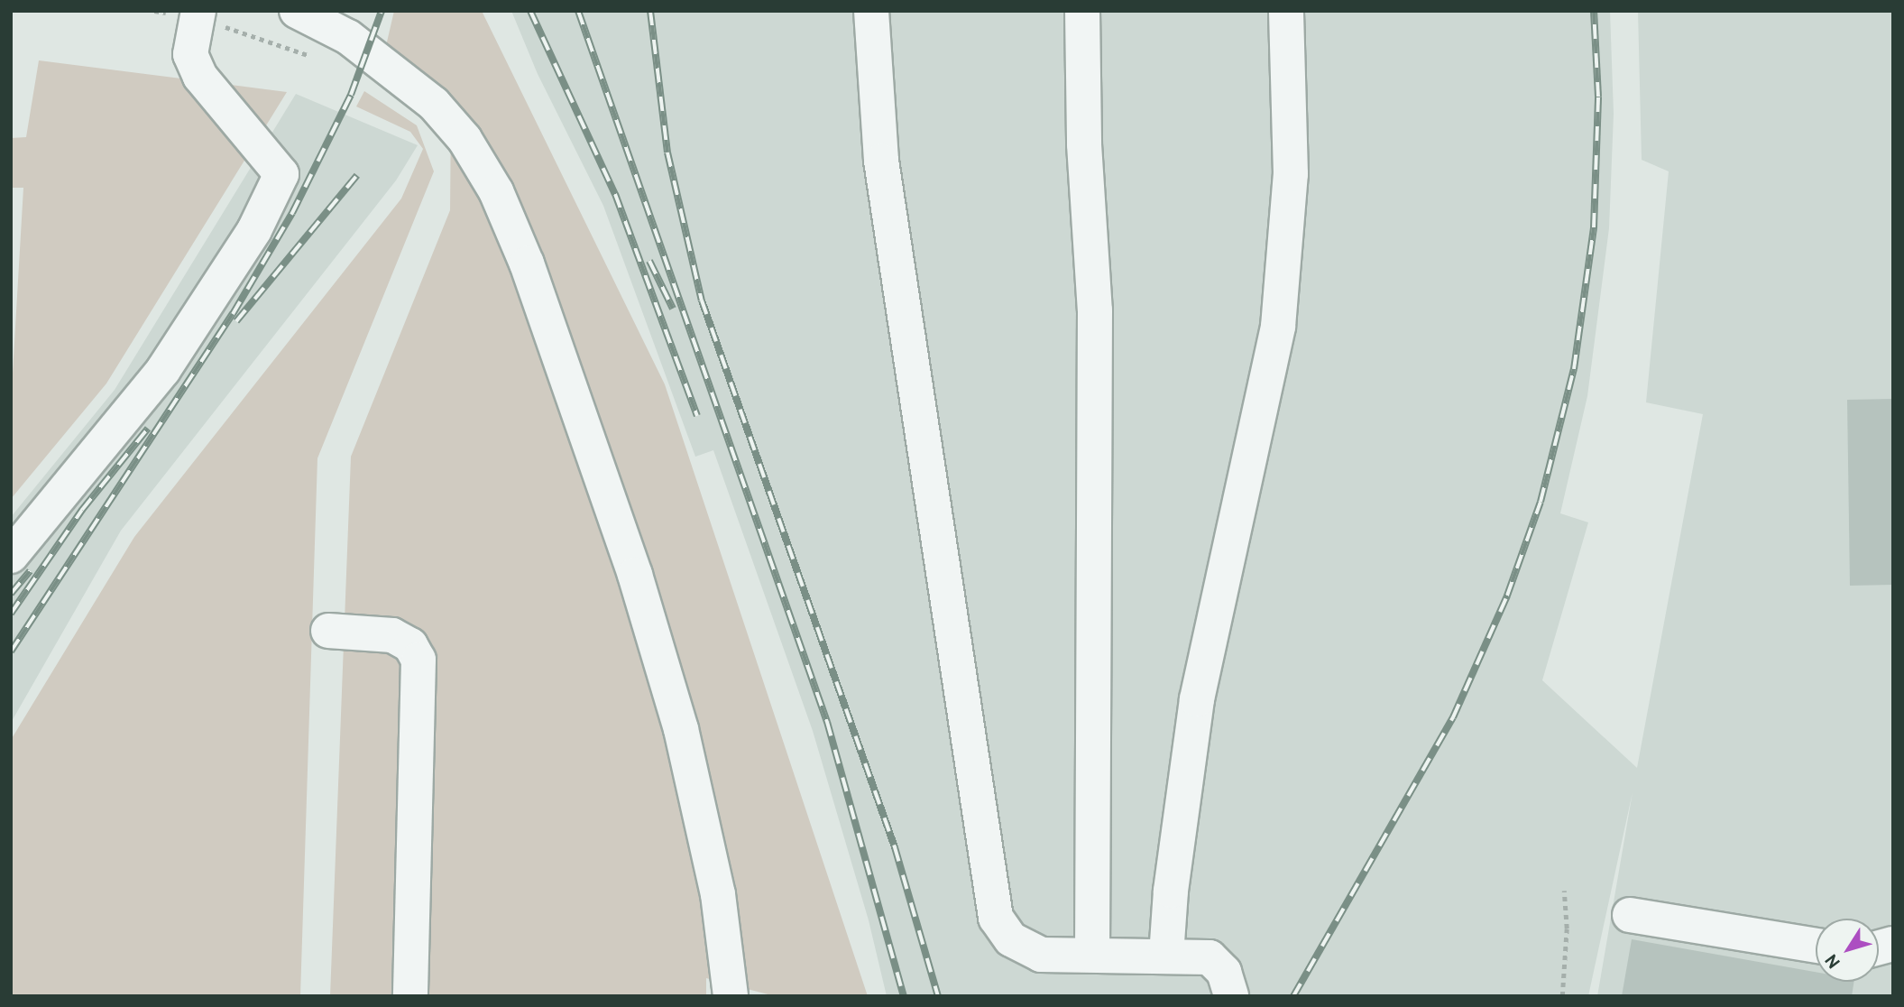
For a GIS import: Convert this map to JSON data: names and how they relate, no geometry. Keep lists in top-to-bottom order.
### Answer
{
  "north": "bottom left"
}
